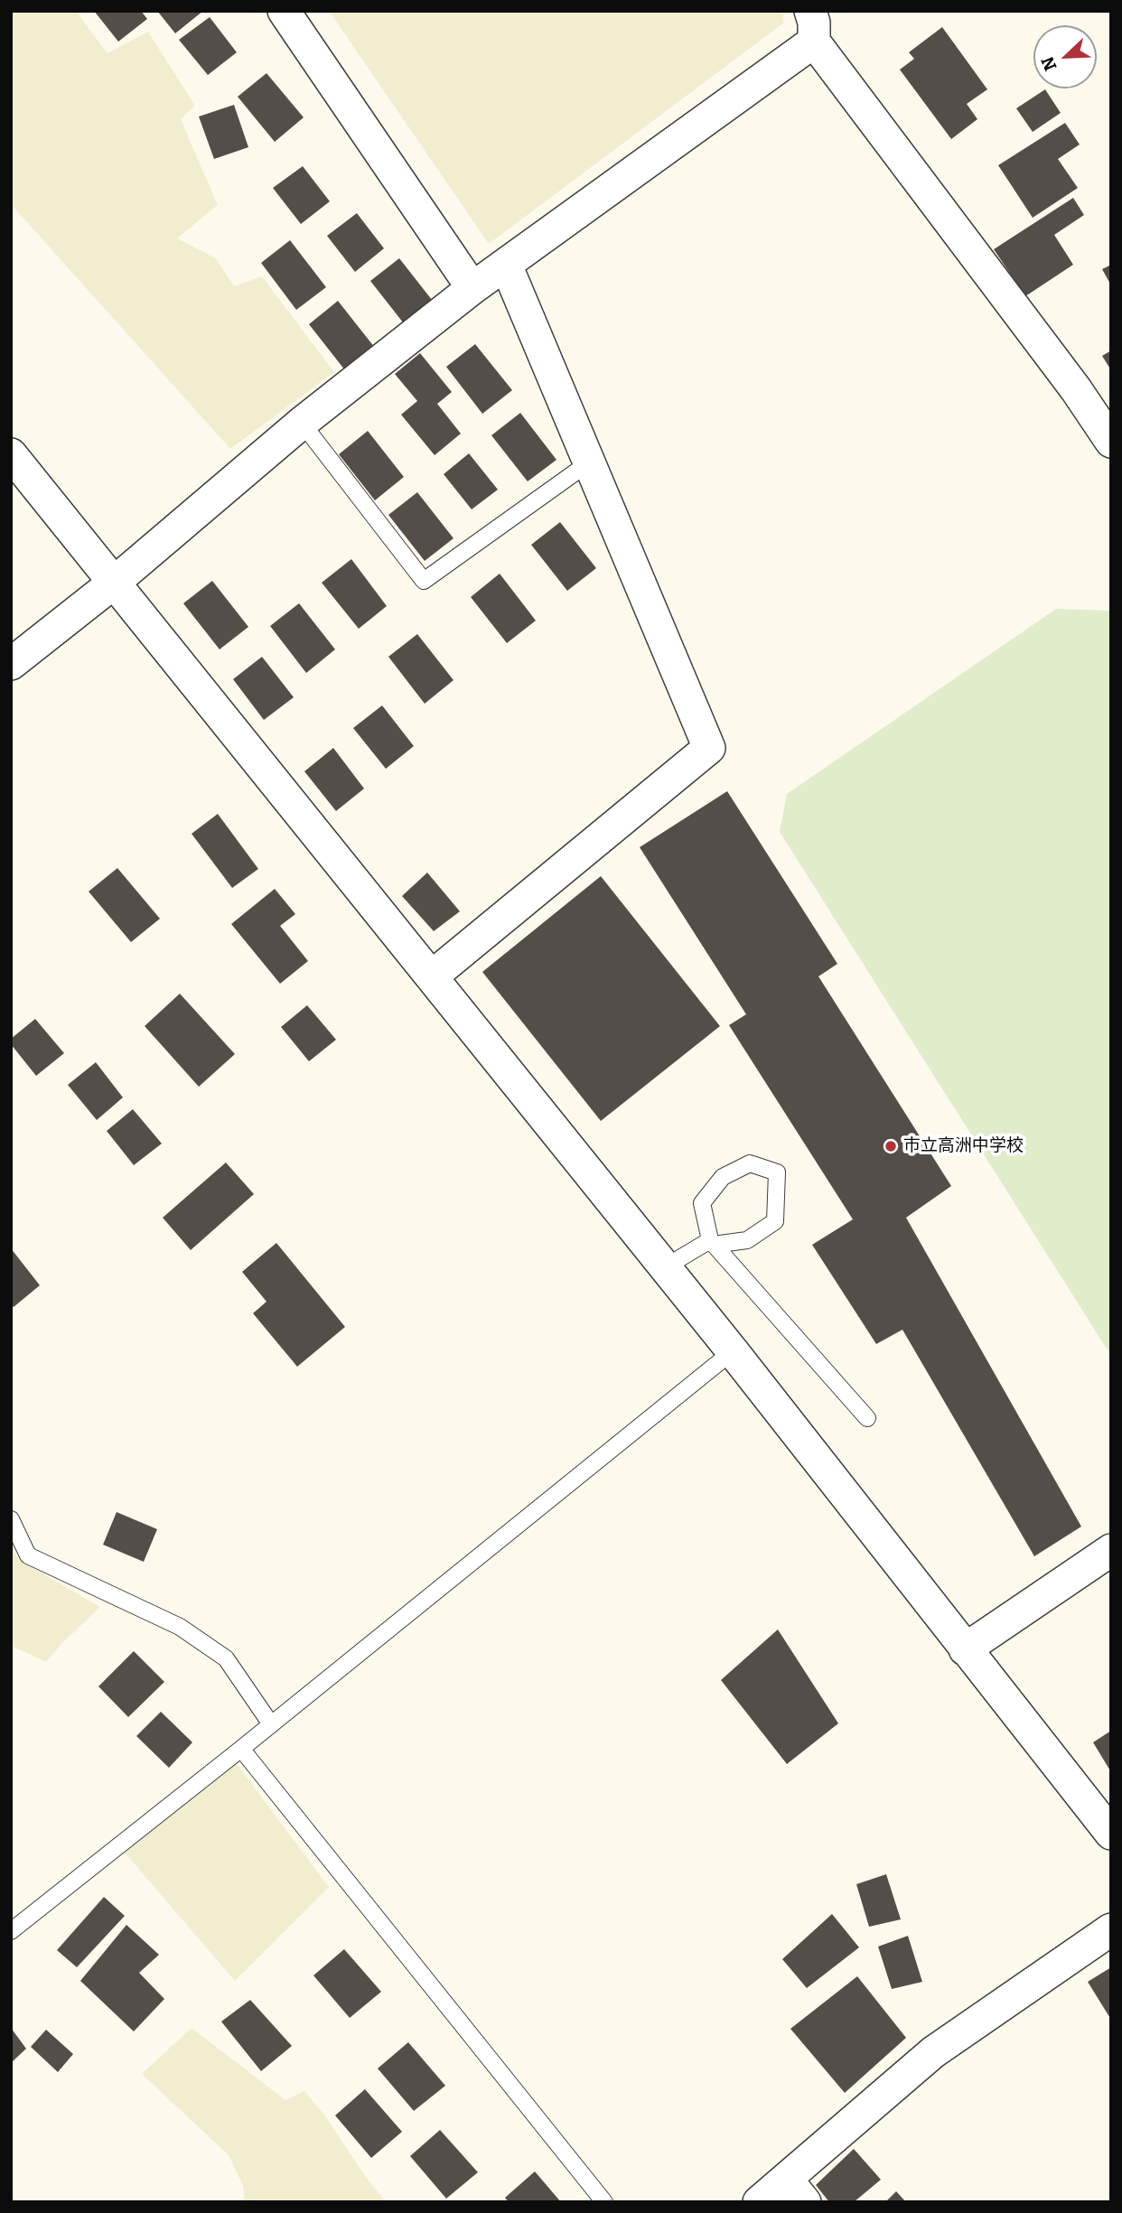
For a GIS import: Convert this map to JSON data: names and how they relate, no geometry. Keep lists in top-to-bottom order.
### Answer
{
  "places": ["市立高洲中学校"],
  "north": "bottom left"
}
